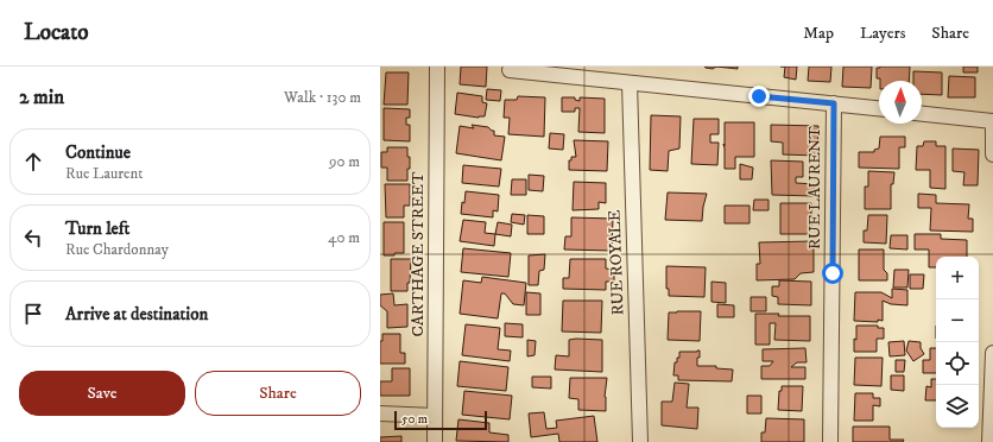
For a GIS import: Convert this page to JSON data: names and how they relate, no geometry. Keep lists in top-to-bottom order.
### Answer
{
  "streets": {
    "street": ["RUE LAURENT", "CARTHAGE STREET", "RUE ROYALE"]
  },
  "scale_bar": "50 m",
  "north": "top",
  "page": {
    "header": "Locato",
    "nav": ["Map", "Layers", "Share"],
    "heading": ["2 min", "Walk · 130 m"],
    "list": [
      ["Continue", "Rue Laurent", "90 m"],
      ["Turn left", "Rue Chardonnay", "40 m"],
      "Arrive at destination"
    ],
    "map_buttons": ["+", "−"],
    "buttons": ["Save", "Share"],
    "scale": "50 m"
  }
}
